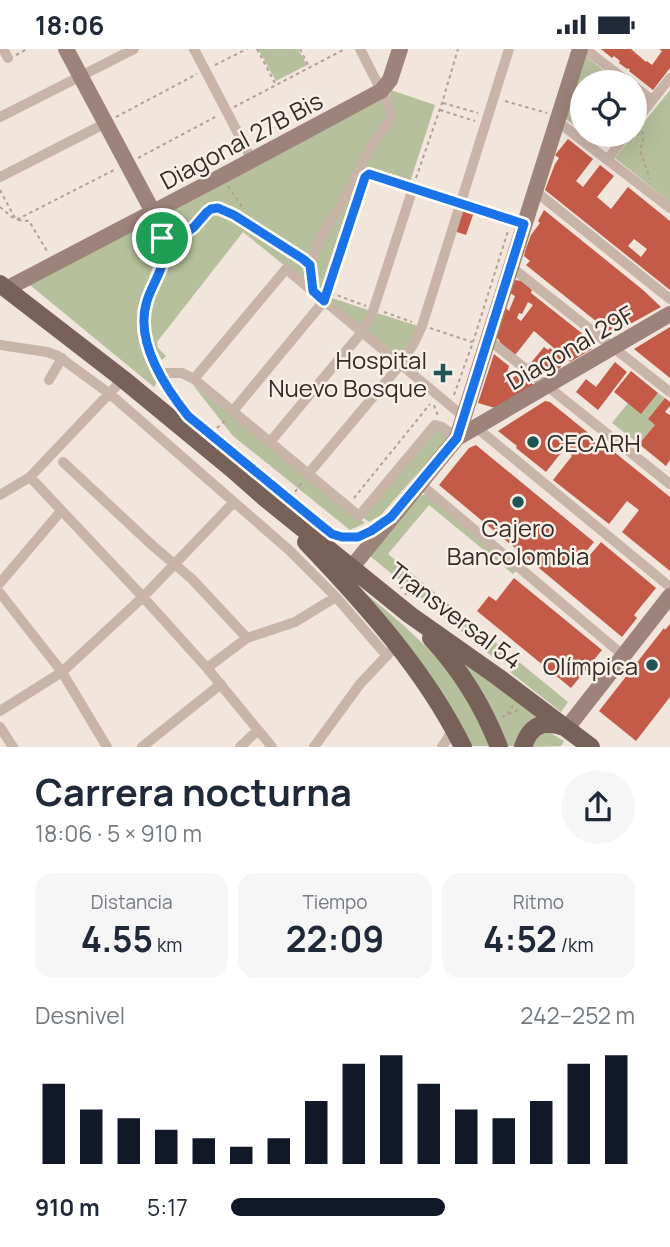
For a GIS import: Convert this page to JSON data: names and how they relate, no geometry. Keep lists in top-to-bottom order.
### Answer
{
  "streets": {
    "main road": ["Transversal 54"],
    "street": ["Diagonal 27B Bis", "Diagonal 29F"]
  },
  "crossings": [
    ["Diagonal 27B Bis", "Transversal 54"]
  ],
  "places": {
    "health": ["Hospital Nuevo Bosque"],
    "other": ["CECARH", "Cajero Bancolombia", "Olímpica"]
  },
  "page": {
    "status": "18:06",
    "heading": ["Carrera nocturna", "18:06 · 5 × 910 m"],
    "stats": [
      ["Distancia", "4.55 km"],
      ["Tiempo", "22:09"],
      ["Ritmo", "4:52 /km"]
    ],
    "chart": ["Desnivel", "242–252 m"],
    "list": [
      {
        "name": "910 m",
        "note": "5:17"
      }
    ]
  }
}
